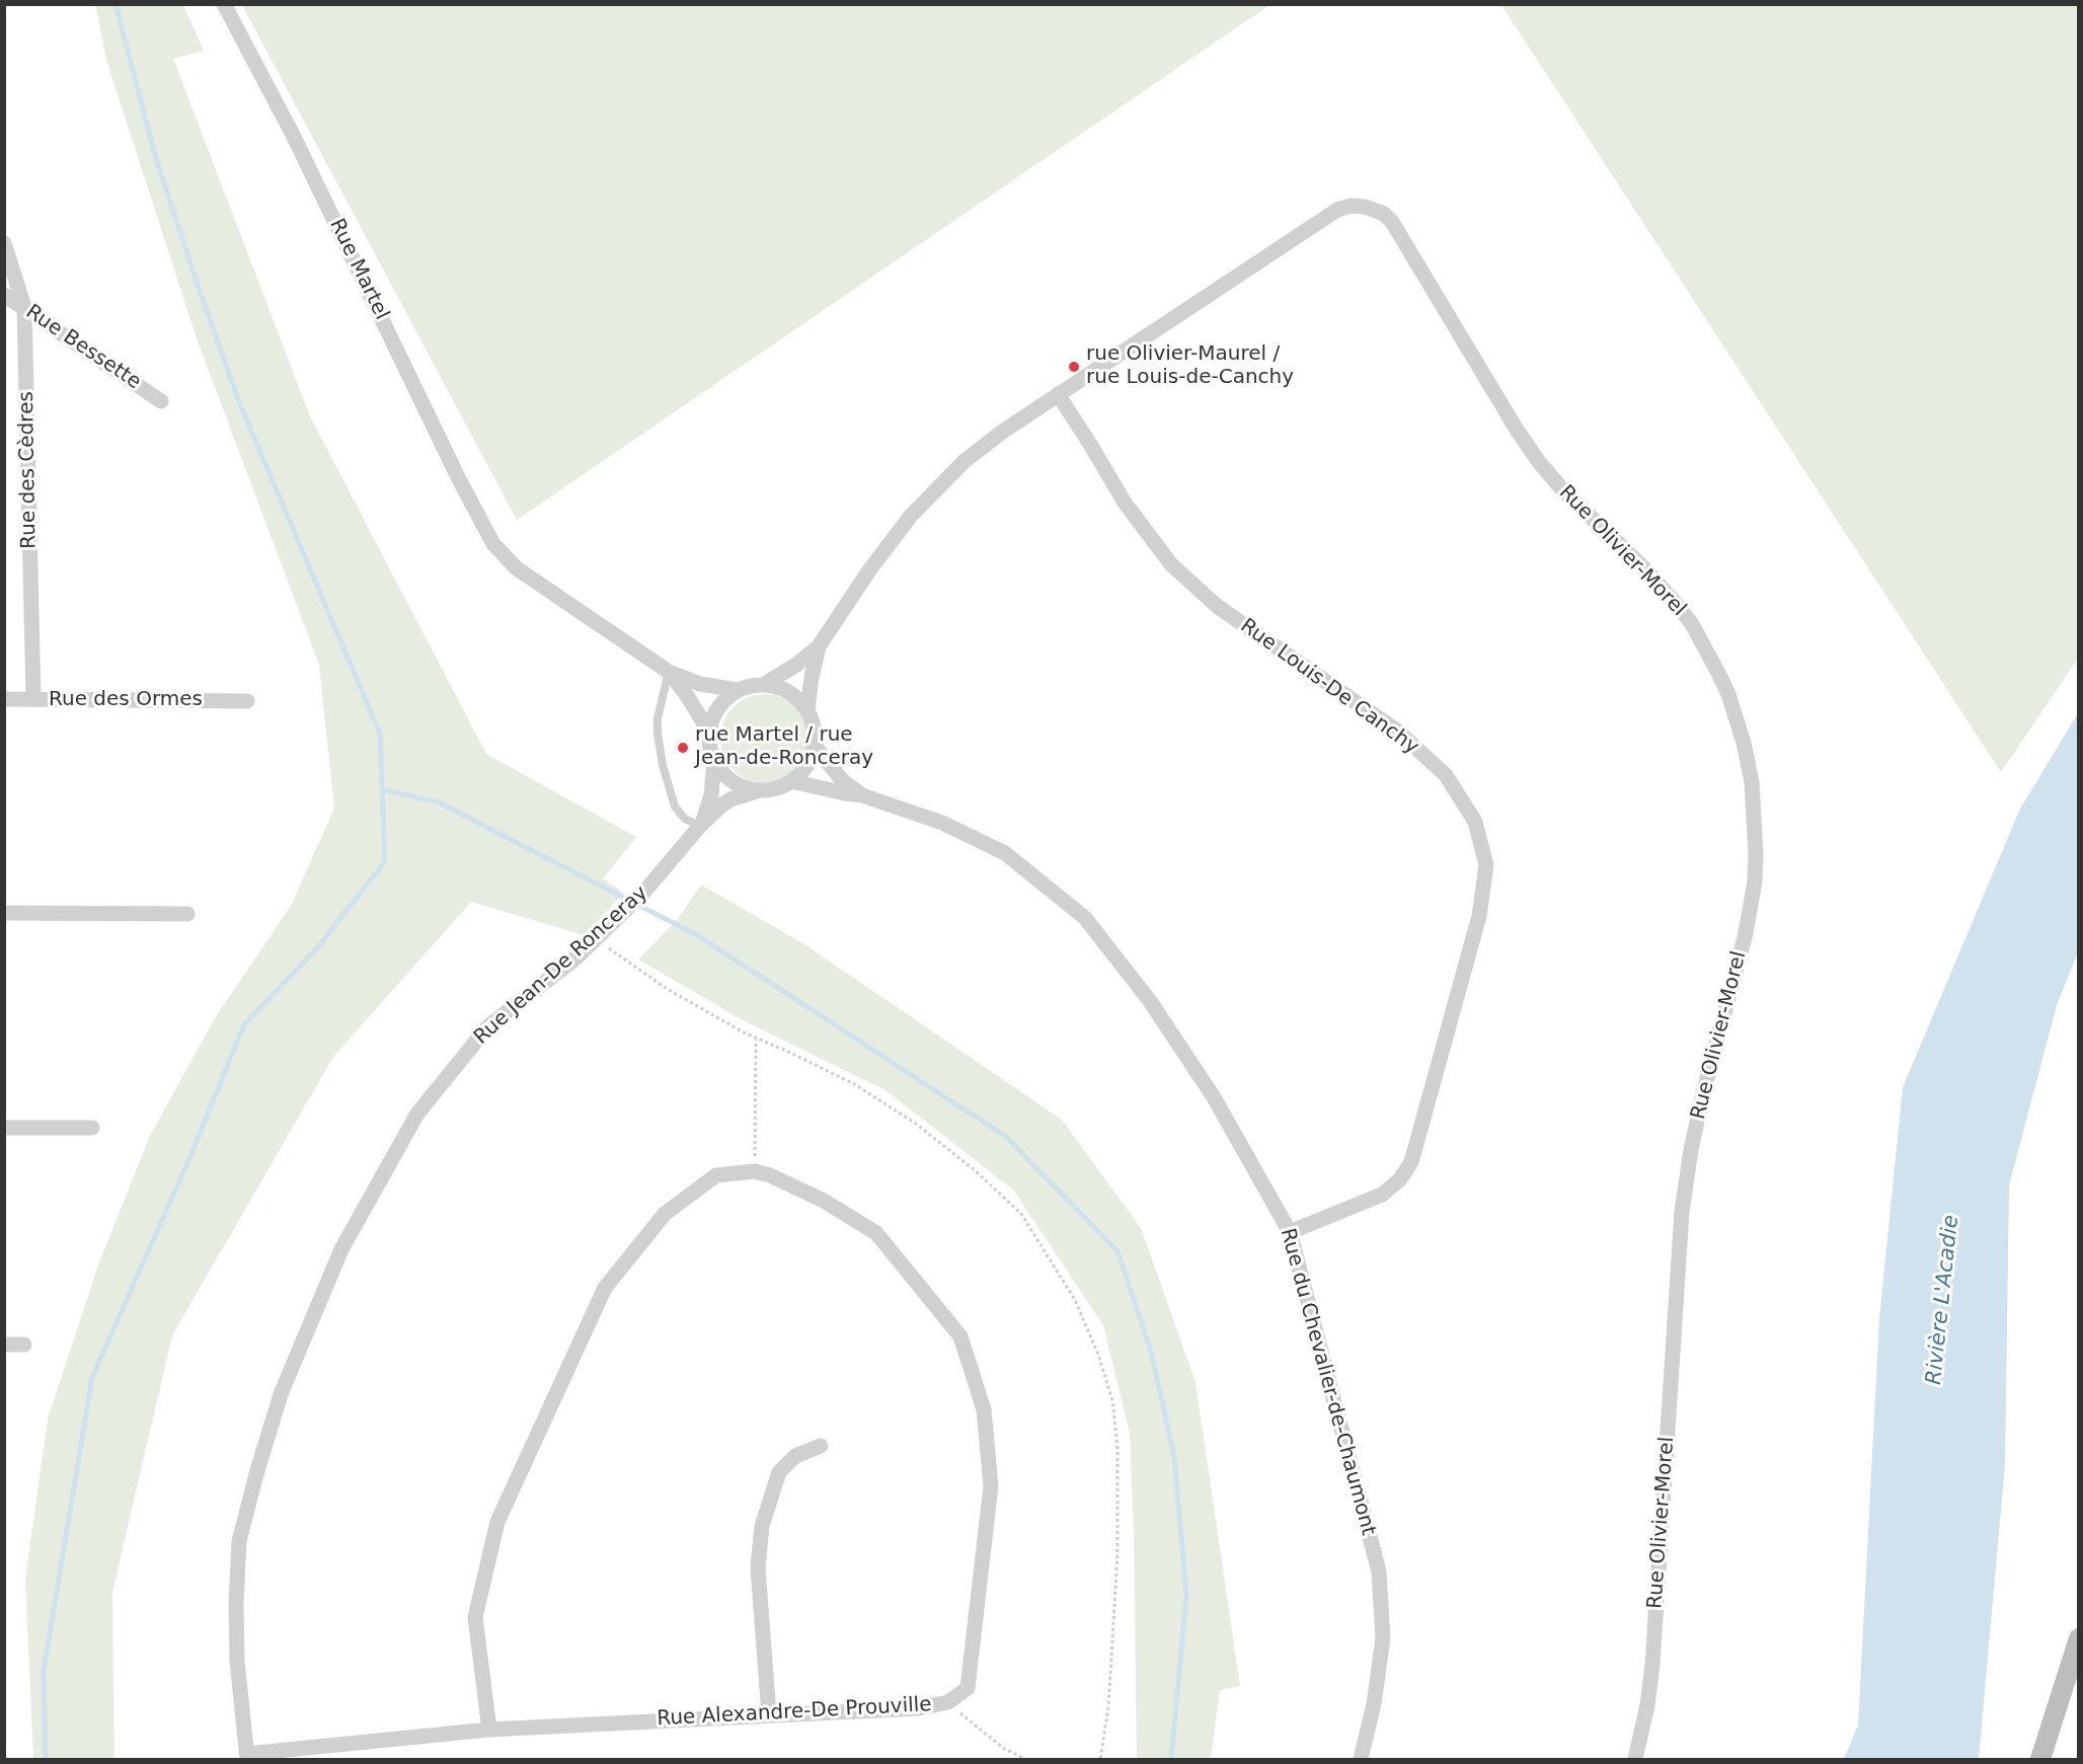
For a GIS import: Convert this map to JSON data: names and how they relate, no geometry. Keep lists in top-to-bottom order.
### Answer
{
  "streets": {
    "street": [
      "Rue Martel",
      "Rue Bessette",
      "Rue des Cèdres",
      "Rue Olivier-Morel",
      "Rue Louis-De Canchy",
      "Rue des Ormes",
      "Rue Jean-De Ronceray",
      "Rue du Chevalier-de-Chaumont",
      "Rue Alexandre-De Prouville"
    ]
  },
  "crossings": [
    ["Rue Bessette", "Rue des Cèdres"],
    ["Rue des Cèdres", "Rue des Ormes"],
    ["Rue Olivier-Morel", "Rue Louis-De Canchy"],
    ["Rue Olivier-Morel", "Rue Jean-De Ronceray"],
    ["Rue Olivier-Morel", "Rue du Chevalier-de-Chaumont"],
    ["Rue Louis-De Canchy", "Rue du Chevalier-de-Chaumont"],
    ["Rue Jean-De Ronceray", "Rue du Chevalier-de-Chaumont"],
    ["Rue Jean-De Ronceray", "Rue Alexandre-De Prouville"]
  ],
  "water": ["Rivière L'Acadie"],
  "places": ["rue Olivier-Maurel / rue Louis-de-Canchy", "rue Martel / rue Jean-de-Ronceray"]
}
